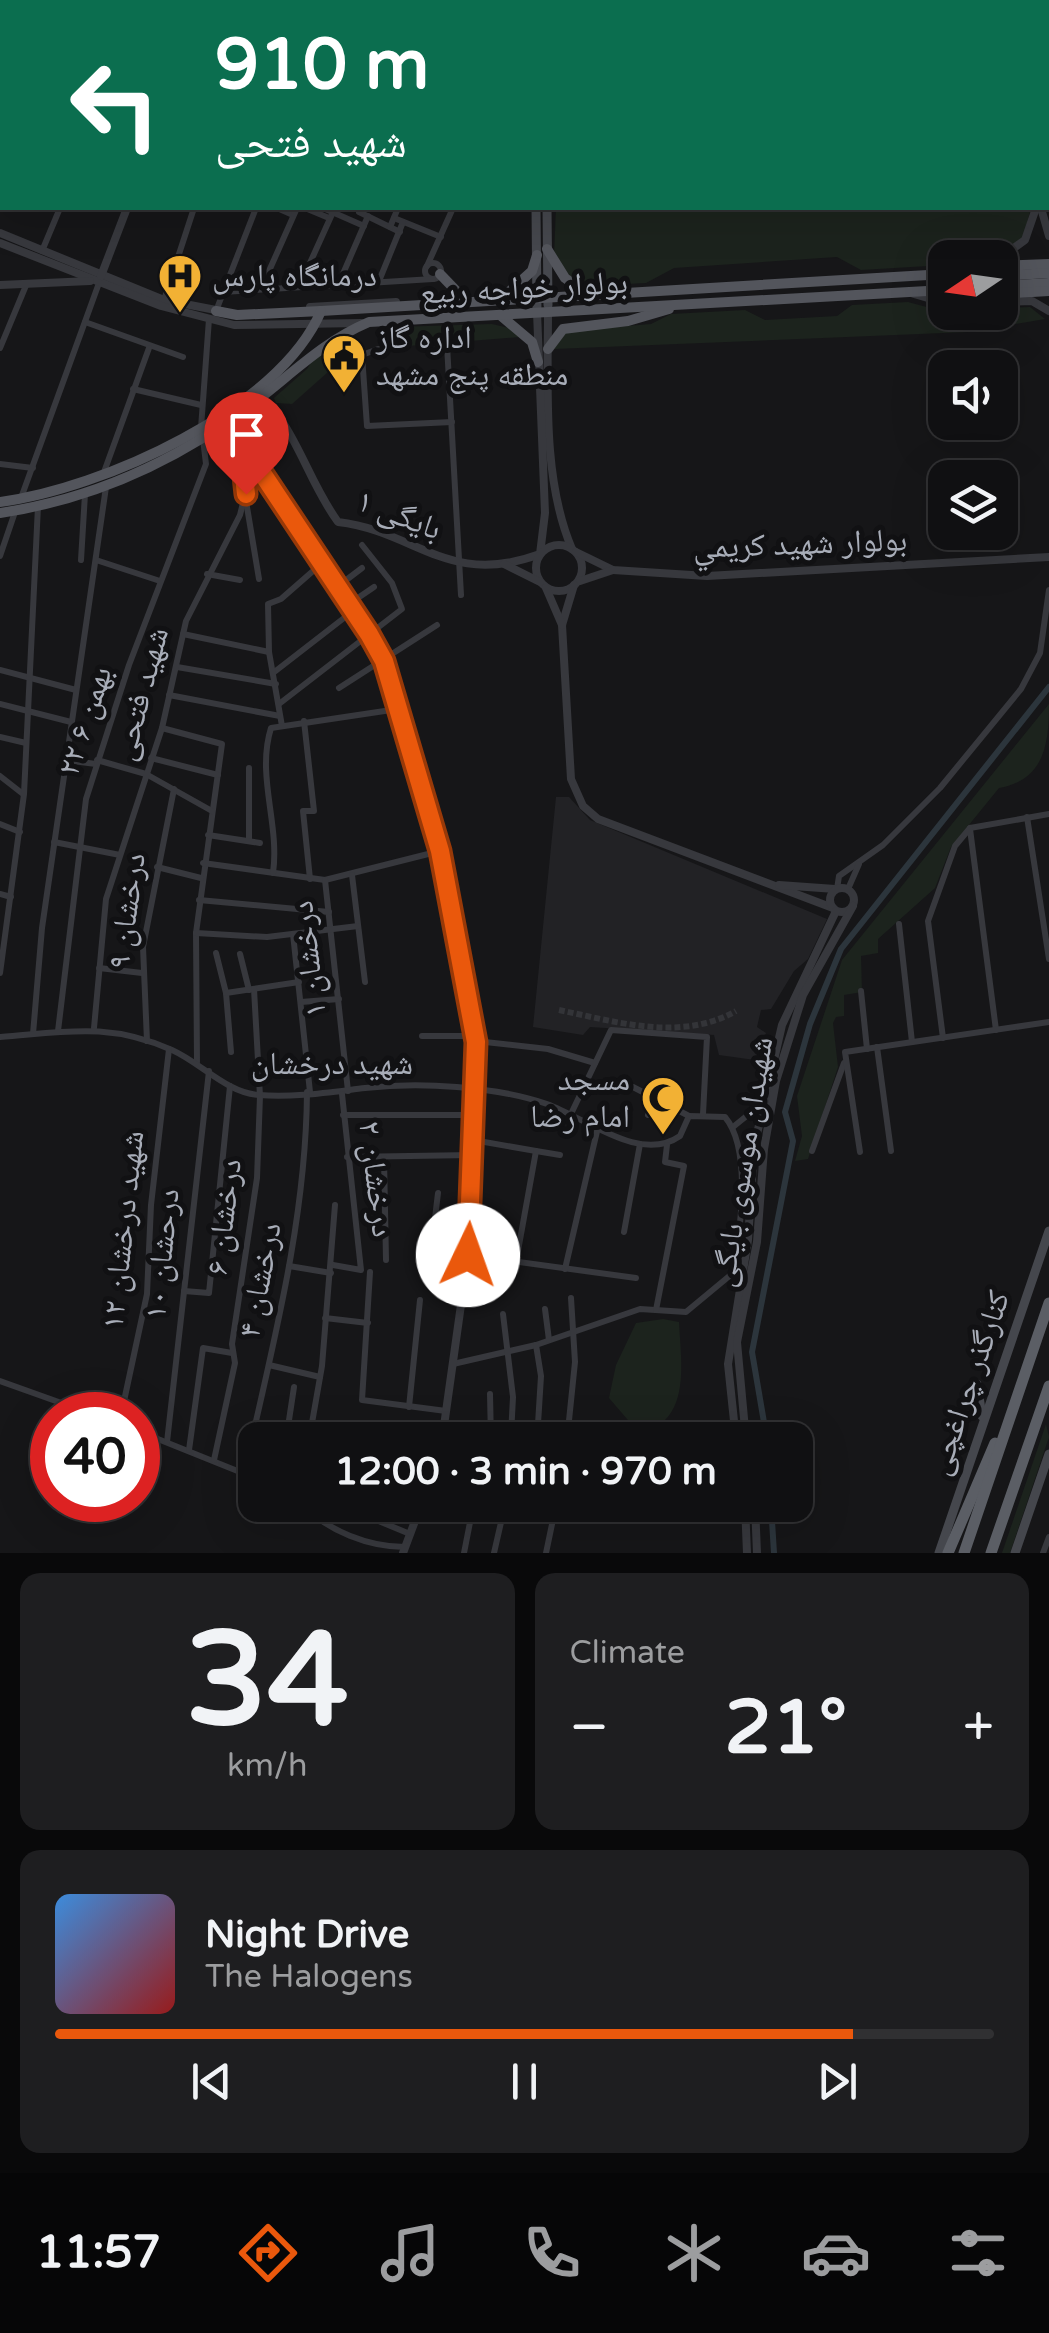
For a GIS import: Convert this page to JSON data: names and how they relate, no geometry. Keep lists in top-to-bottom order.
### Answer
{
  "streets": {
    "main road": ["بولوار خواجه ربیع", "کنارگذر چراغچی"],
    "street": [
      "بایگی ۱",
      "بولوار شهيد كريمي",
      "شهید فتحی",
      "۲۲ بهمن ۶",
      "درخشان ۹",
      "درخشان ۱",
      "شهید درخشان",
      "شهیدان موسوی بایگی",
      "درخشان ۲",
      "درخشان ۶",
      "شهید درخشان ۱۲",
      "درحشان ۱۰",
      "درخشان ۴"
    ]
  },
  "crossings": [
    ["بولوار خواجه ربیع", "۲۲ بهمن ۶"],
    ["شهید فتحی", "شهید درخشان"],
    ["۲۲ بهمن ۶", "شهید درخشان"],
    ["درخشان ۹", "شهید درخشان"],
    ["درخشان ۱", "شهید درخشان"],
    ["درخشان ۱", "درخشان ۲"],
    ["شهید درخشان", "درخشان ۲"],
    ["شهید درخشان", "درخشان ۶"],
    ["شهید درخشان", "شهید درخشان ۱۲"],
    ["شهید درخشان", "درحشان ۱۰"],
    ["شهید درخشان", "درخشان ۴"]
  ],
  "places": {
    "hospital": ["درمانگاه پارس"],
    "public building": ["اداره گاز منطقه پنج مشهد"],
    "mosque": ["مسجد امام رضا"]
  },
  "north": "left",
  "page": {
    "turn": ["910 m", "شهید فتحی"],
    "limit": "40",
    "trip": "12:00 · 3 min · 970 m",
    "tile": [
      ["34", "km/h"],
      "Climate"
    ],
    "heat": ["−", "21°", "+"],
    "song": ["Night Drive", "The Halogens"],
    "tabs": "11:57"
  }
}
